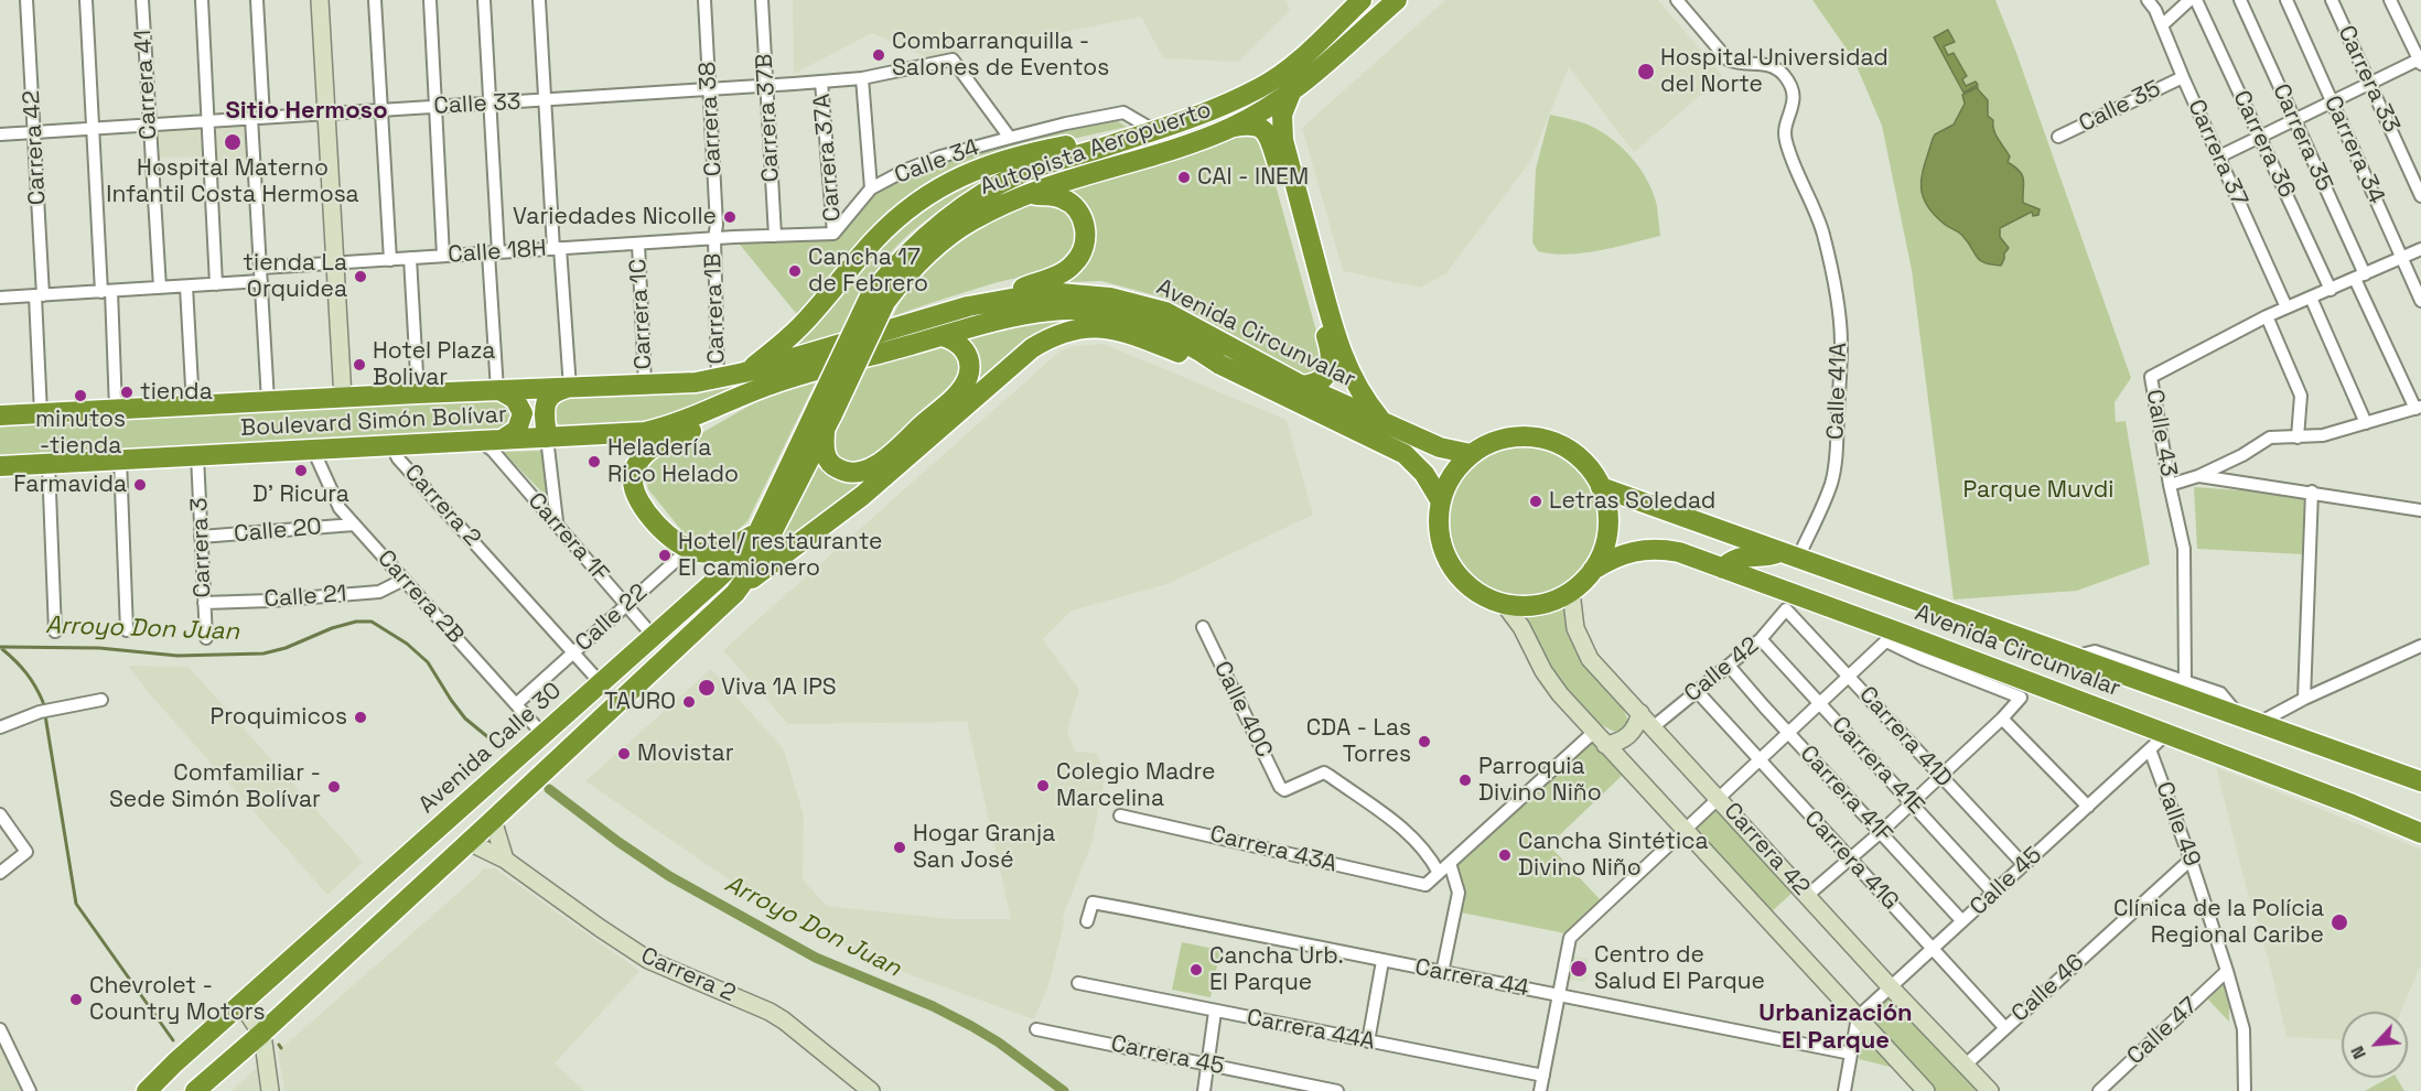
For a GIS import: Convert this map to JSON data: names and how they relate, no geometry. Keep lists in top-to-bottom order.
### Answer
{
  "streets": {
    "highway": [
      "Autopista Aeropuerto",
      "Avenida Circunvalar",
      "Boulevard Simón Bolívar",
      "Avenida Calle 30"
    ],
    "street": [
      "Carrera 33",
      "Carrera 41",
      "Calle 33",
      "Calle 35",
      "Carrera 37B",
      "Carrera 38",
      "Carrera 35",
      "Carrera 36",
      "Carrera 42",
      "Carrera 34",
      "Carrera 37",
      "Carrera 37A",
      "Calle 34",
      "Calle 18H",
      "Carrera 1B",
      "Carrera 1C",
      "Calle 41A",
      "Calle 43",
      "Carrera 2",
      "Calle 20",
      "Carrera 1F",
      "Carrera 3",
      "Calle 21",
      "Carrera 2B",
      "Calle 22",
      "Calle 42",
      "Calle 40C",
      "Carrera 41D",
      "Carrera 41E",
      "Carrera 41F",
      "Calle 49",
      "Carrera 43A",
      "Carrera 41G",
      "Calle 45",
      "Carrera 44",
      "Calle 46",
      "Carrera 44A",
      "Calle 47",
      "Carrera 45"
    ]
  },
  "crossings": [
    ["Carrera 41", "Calle 33"],
    ["Calle 33", "Carrera 37B"],
    ["Calle 33", "Carrera 38"],
    ["Calle 33", "Carrera 42"],
    ["Calle 33", "Carrera 37A"],
    ["Calle 33", "Calle 34"],
    ["Calle 35", "Carrera 37"],
    ["Carrera 37B", "Calle 18H"],
    ["Carrera 38", "Calle 18H"],
    ["Carrera 38", "Carrera 1B"],
    ["Carrera 35", "Calle 43"],
    ["Carrera 36", "Calle 43"],
    ["Carrera 42", "Avenida Circunvalar"],
    ["Carrera 42", "Boulevard Simón Bolívar"],
    ["Carrera 42", "Calle 42"],
    ["Carrera 42", "Calle 45"],
    ["Carrera 42", "Calle 46"],
    ["Autopista Aeropuerto", "Calle 34"],
    ["Autopista Aeropuerto", "Avenida Calle 30"],
    ["Carrera 34", "Calle 43"],
    ["Carrera 37", "Calle 43"],
    ["Carrera 37A", "Calle 34"],
    ["Calle 18H", "Carrera 1B"],
    ["Calle 18H", "Carrera 1C"],
    ["Carrera 1B", "Boulevard Simón Bolívar"],
    ["Carrera 1C", "Boulevard Simón Bolívar"],
    ["Avenida Circunvalar", "Calle 41A"],
    ["Avenida Circunvalar", "Boulevard Simón Bolívar"],
    ["Avenida Circunvalar", "Calle 42"],
    ["Avenida Circunvalar", "Carrera 41D"],
    ["Avenida Circunvalar", "Calle 49"],
    ["Avenida Circunvalar", "Calle 45"],
    ["Boulevard Simón Bolívar", "Carrera 2"],
    ["Boulevard Simón Bolívar", "Carrera 1F"],
    ["Boulevard Simón Bolívar", "Carrera 3"],
    ["Boulevard Simón Bolívar", "Carrera 2B"],
    ["Carrera 2", "Calle 22"],
    ["Carrera 2", "Avenida Calle 30"],
    ["Calle 20", "Carrera 3"],
    ["Calle 20", "Carrera 2B"],
    ["Carrera 1F", "Calle 22"],
    ["Carrera 1F", "Avenida Calle 30"],
    ["Carrera 3", "Calle 21"],
    ["Calle 21", "Carrera 2B"],
    ["Carrera 2B", "Calle 22"],
    ["Carrera 2B", "Avenida Calle 30"],
    ["Calle 42", "Carrera 41D"],
    ["Calle 42", "Carrera 41E"],
    ["Calle 42", "Carrera 41F"],
    ["Calle 42", "Carrera 41G"],
    ["Calle 40C", "Carrera 43A"],
    ["Carrera 41D", "Calle 45"],
    ["Carrera 41E", "Calle 45"],
    ["Carrera 41F", "Calle 45"],
    ["Calle 49", "Calle 45"],
    ["Calle 49", "Calle 46"],
    ["Calle 49", "Calle 47"],
    ["Carrera 41G", "Calle 45"],
    ["Carrera 41G", "Calle 46"]
  ],
  "districts": ["Sitio Hermoso", "Urbanización El Parque"],
  "water": ["Arroyo Don Juan"],
  "parks": ["Parque Muvdi"],
  "places": [
    "Combarranquilla - Salones de Eventos",
    "Hospital Universidad del Norte",
    "Hospital Materno Infantil Costa Hermosa",
    "CAI - INEM",
    "Variedades Nicolle",
    "Cancha 17 de Febrero",
    "tienda La Orquidea",
    "Hotel Plaza Bolivar",
    "tienda",
    "minutos -tienda",
    "Heladería Rico Helado",
    "D' Ricura",
    "Farmavida",
    "Letras Soledad",
    "Hotel/ restaurante El camionero",
    "Viva 1A IPS",
    "TAURO",
    "Proquimicos",
    "CDA - Las Torres",
    "Movistar",
    "Parroquia Divino Niño",
    "Colegio Madre Marcelina",
    "Comfamiliar - Sede Simón Bolívar",
    "Hogar Granja San José",
    "Cancha Sintética Divino Niño",
    "Clínica de la Polícia Regional Caribe",
    "Centro de Salud El Parque",
    "Cancha Urb. El Parque",
    "Chevrolet - Country Motors"
  ],
  "north": "bottom left"
}
